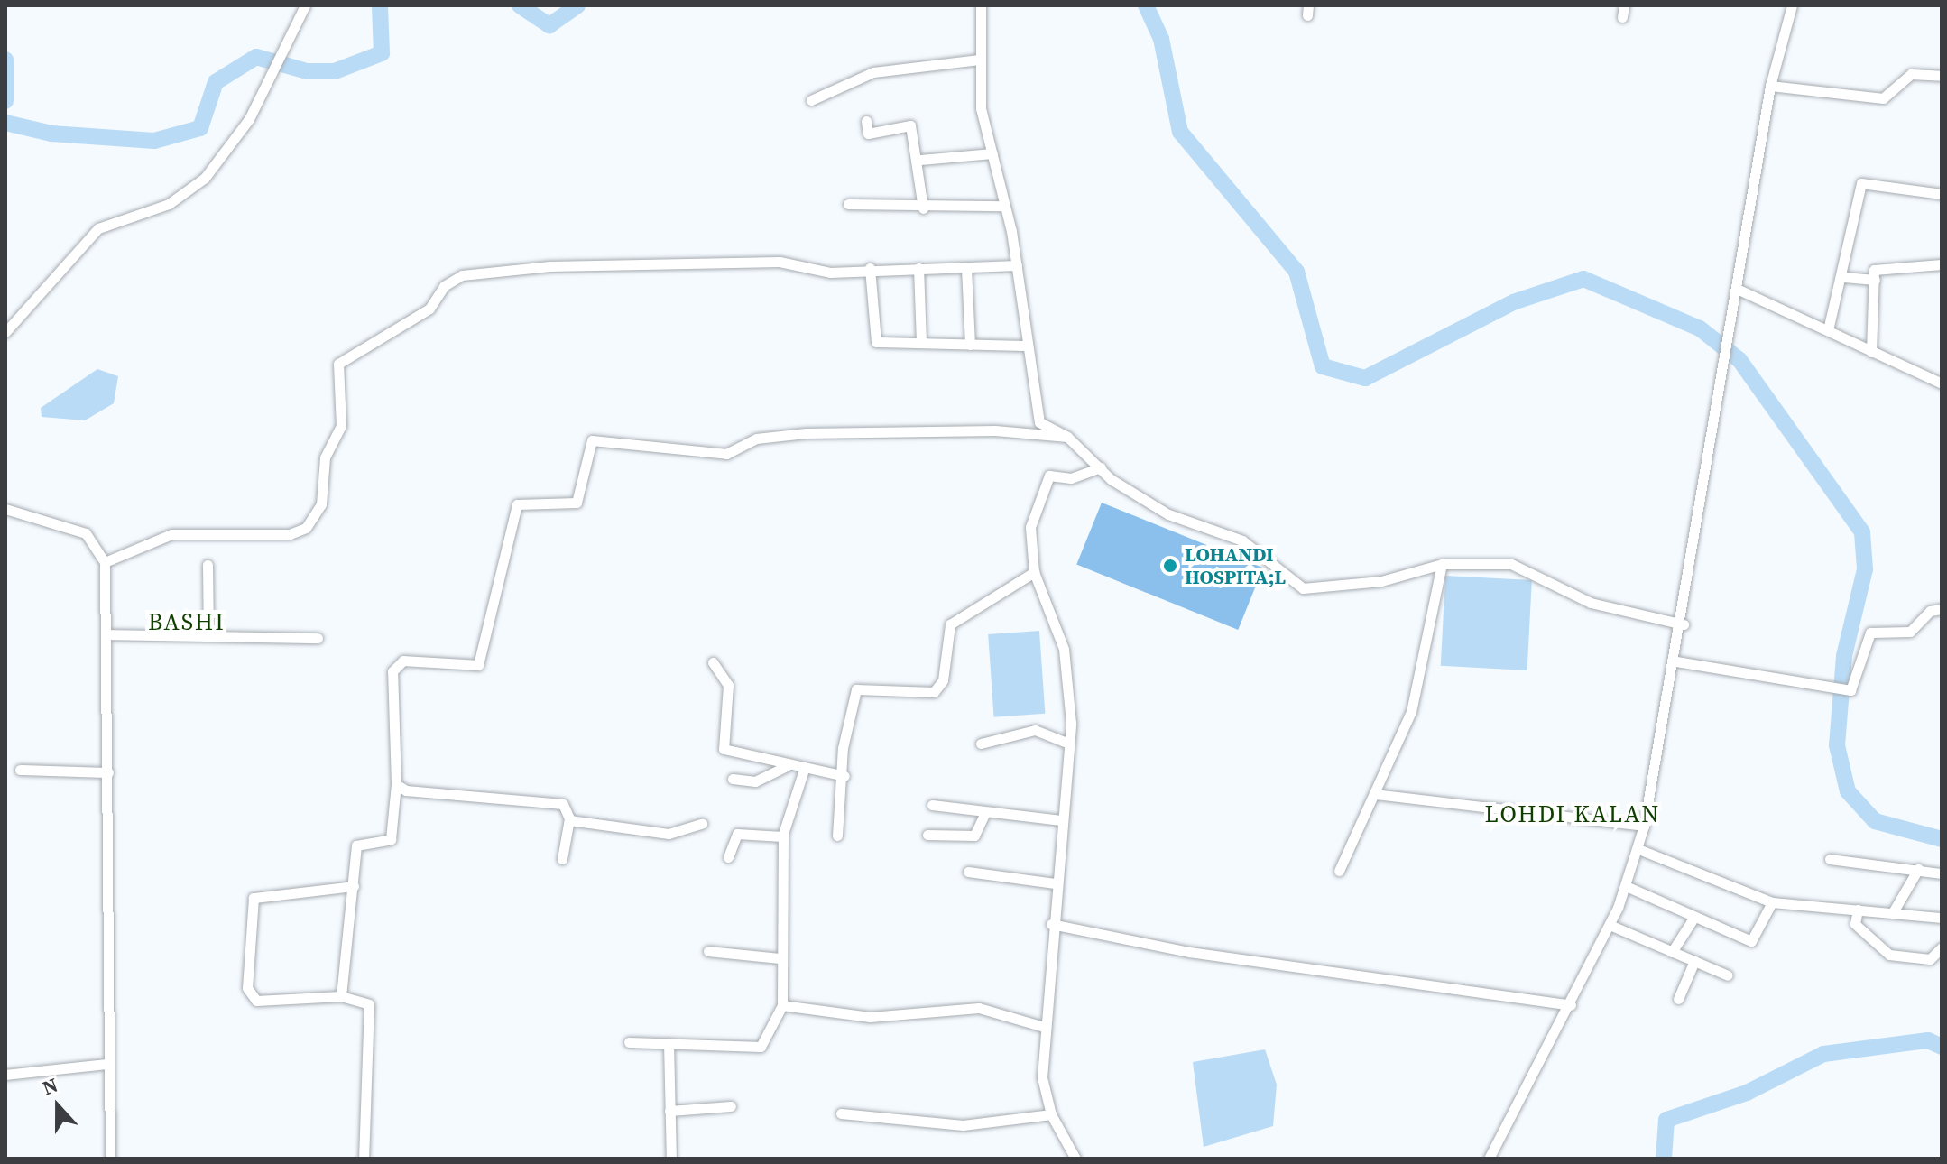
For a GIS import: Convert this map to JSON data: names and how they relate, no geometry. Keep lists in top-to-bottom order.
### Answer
{
  "districts": ["BASHI", "LOHDI KALAN"],
  "places": ["LOHANDI HOSPITA;L"],
  "north": "top"
}
